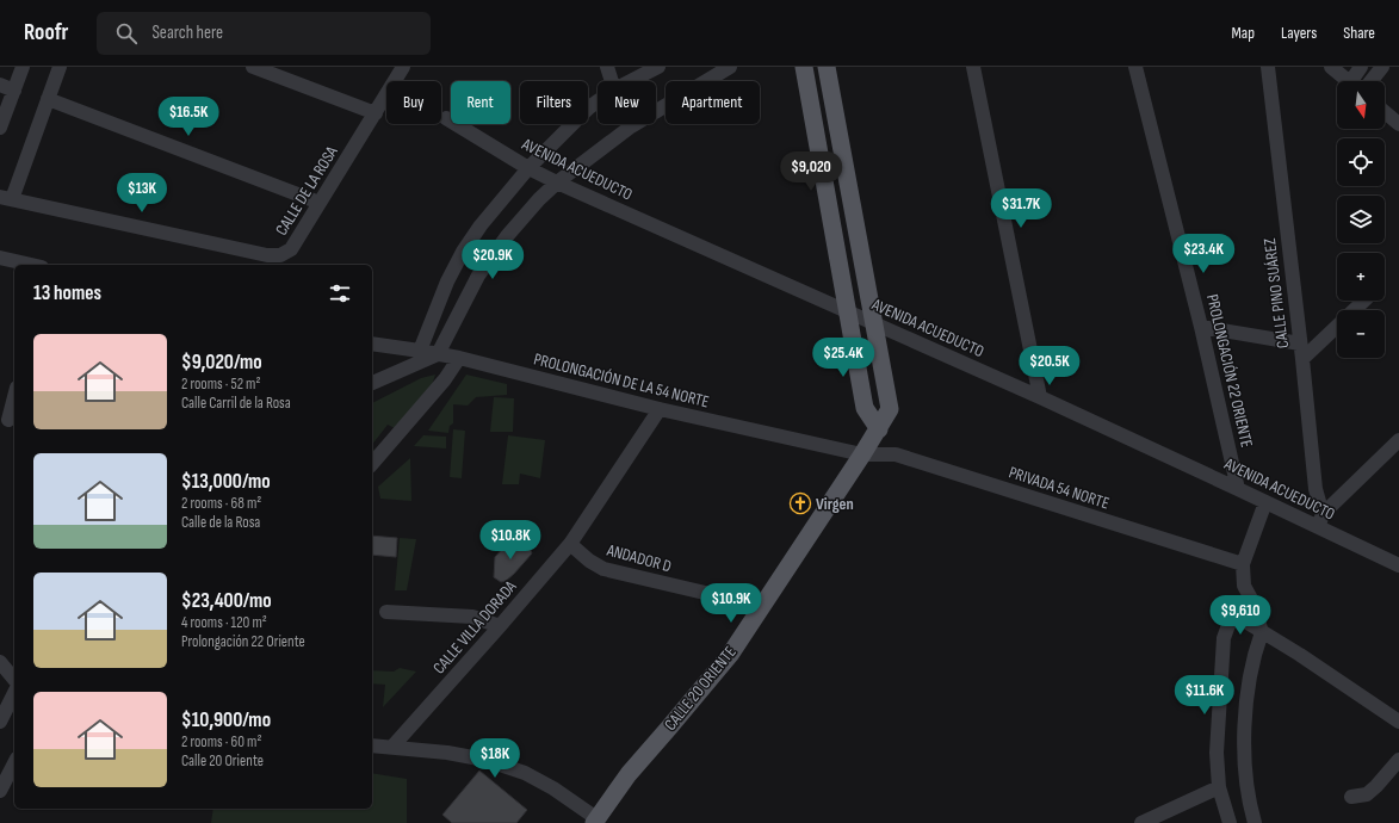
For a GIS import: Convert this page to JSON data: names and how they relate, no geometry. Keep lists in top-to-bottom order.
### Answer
{
  "streets": {
    "main road": ["CALLE 20 ORIENTE"],
    "street": [
      "AVENIDA ACUEDUCTO",
      "CALLE DE LA ROSA",
      "CALLE PINO SUÁREZ",
      "PROLONGACIÓN 22 ORIENTE",
      "PROLONGACIÓN DE LA 54 NORTE",
      "PRIVADA 54 NORTE",
      "ANDADOR D",
      "CALLE VILLA DORADA"
    ]
  },
  "crossings": [
    ["AVENIDA ACUEDUCTO", "CALLE PINO SUÁREZ"],
    ["AVENIDA ACUEDUCTO", "PROLONGACIÓN 22 ORIENTE"],
    ["AVENIDA ACUEDUCTO", "CALLE 20 ORIENTE"],
    ["PROLONGACIÓN DE LA 54 NORTE", "PRIVADA 54 NORTE"],
    ["PROLONGACIÓN DE LA 54 NORTE", "CALLE VILLA DORADA"],
    ["PROLONGACIÓN DE LA 54 NORTE", "CALLE 20 ORIENTE"],
    ["PRIVADA 54 NORTE", "CALLE 20 ORIENTE"],
    ["ANDADOR D", "CALLE VILLA DORADA"],
    ["ANDADOR D", "CALLE 20 ORIENTE"]
  ],
  "places": {
    "church": ["Virgen"]
  },
  "north": "bottom",
  "page": {
    "header": "Roofr",
    "search": "Search here",
    "nav": ["Map", "Layers", "Share"],
    "map_buttons": ["+", "−"],
    "chip": [
      "Buy",
      "Rent",
      "Filters",
      "New",
      "Apartment"
    ],
    "price": [
      "$16.5K",
      "$9,020",
      "$13K",
      "$31.7K",
      "$23.4K",
      "$20.9K",
      "$25.4K",
      "$20.5K",
      "$10.8K",
      "$10.9K",
      "$9,610",
      "$11.6K",
      "$18K"
    ],
    "heading": "13 homes",
    "list": [
      {
        "name": "$9,020/mo",
        "note": "2 rooms · 52 m² · Calle Carril de la Rosa"
      },
      {
        "name": "$13,000/mo",
        "note": "2 rooms · 68 m² · Calle de la Rosa"
      },
      {
        "name": "$23,400/mo",
        "note": "4 rooms · 120 m² · Prolongación 22 Oriente"
      },
      {
        "name": "$10,900/mo",
        "note": "2 rooms · 60 m² · Calle 20 Oriente"
      }
    ]
  }
}
